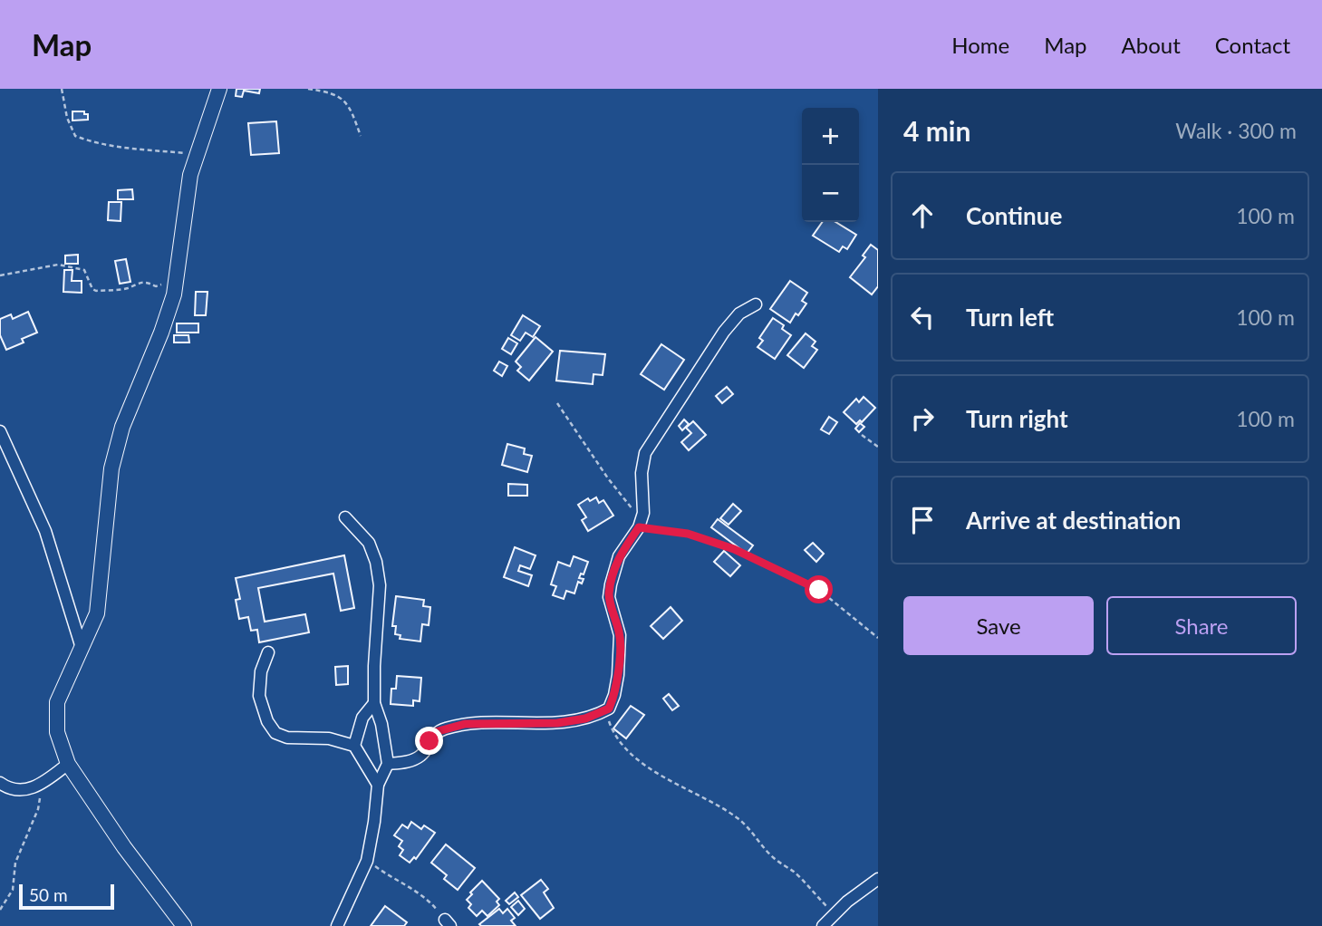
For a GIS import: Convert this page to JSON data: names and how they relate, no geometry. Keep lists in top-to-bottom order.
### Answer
{
  "scale_bar": "50 m",
  "page": {
    "header": "Map",
    "nav": [
      "Home",
      "Map",
      "About",
      "Contact"
    ],
    "heading": ["4 min", "Walk · 300 m"],
    "map_buttons": ["+", "−"],
    "list": [
      ["Continue", "100 m"],
      ["Turn left", "100 m"],
      ["Turn right", "100 m"],
      "Arrive at destination"
    ],
    "buttons": ["Save", "Share"],
    "scale": "50 m"
  }
}
